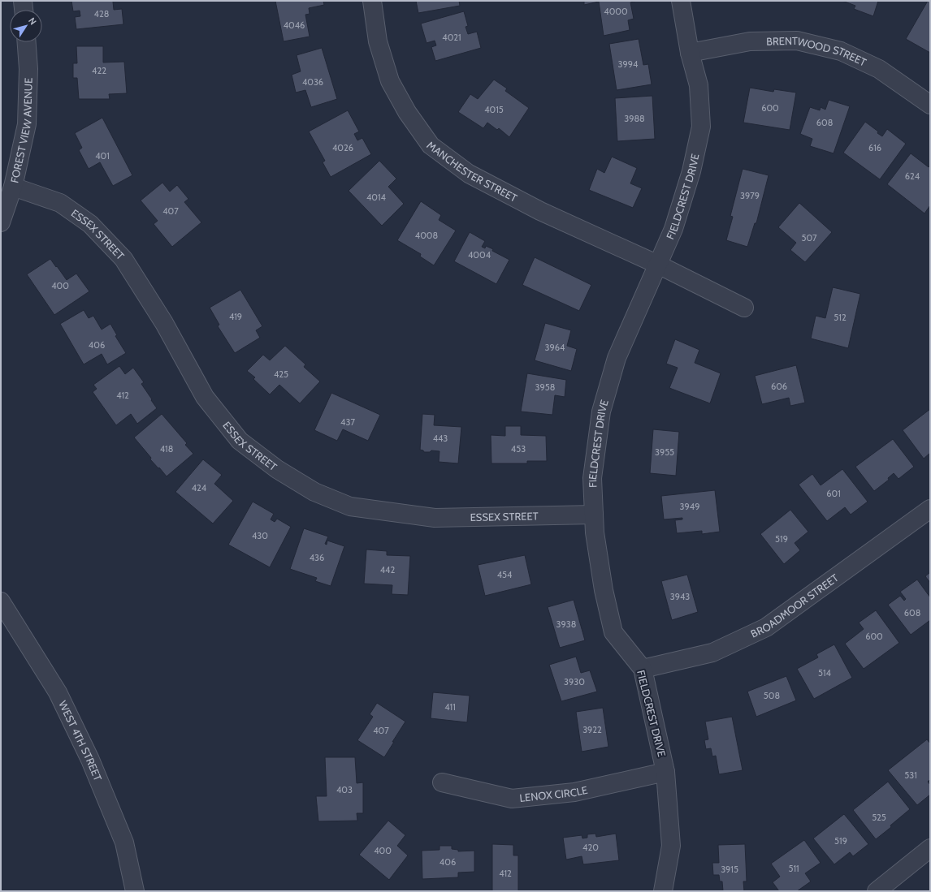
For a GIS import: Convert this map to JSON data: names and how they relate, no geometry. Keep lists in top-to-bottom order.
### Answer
{
  "streets": {
    "street": [
      "BRENTWOOD STREET",
      "FOREST VIEW AVENUE",
      "MANCHESTER STREET",
      "FIELDCREST DRIVE",
      "ESSEX STREET",
      "BROADMOOR STREET",
      "WEST 4TH STREET",
      "LENOX CIRCLE"
    ]
  },
  "crossings": [
    ["BRENTWOOD STREET", "FIELDCREST DRIVE"],
    ["FOREST VIEW AVENUE", "ESSEX STREET"],
    ["MANCHESTER STREET", "FIELDCREST DRIVE"],
    ["FIELDCREST DRIVE", "ESSEX STREET"],
    ["FIELDCREST DRIVE", "BROADMOOR STREET"],
    ["FIELDCREST DRIVE", "LENOX CIRCLE"]
  ],
  "house_numbers": [
    "4000",
    "428",
    "4046",
    "4021",
    "3994",
    "422",
    "4036",
    "600",
    "4015",
    "3988",
    "608",
    "4026",
    "616",
    "401",
    "624",
    "3979",
    "4014",
    "407",
    "4008",
    "507",
    "4004",
    "400",
    "419",
    "512",
    "406",
    "3964",
    "425",
    "606",
    "3958",
    "412",
    "437",
    "443",
    "418",
    "453",
    "3955",
    "424",
    "601",
    "3949",
    "430",
    "519",
    "436",
    "442",
    "454",
    "3943",
    "608",
    "3938",
    "600",
    "514",
    "3930",
    "508",
    "411",
    "3922",
    "407",
    "531",
    "403",
    "525",
    "519",
    "420",
    "400",
    "406",
    "511",
    "3915",
    "412"
  ],
  "north": "top right"
}
